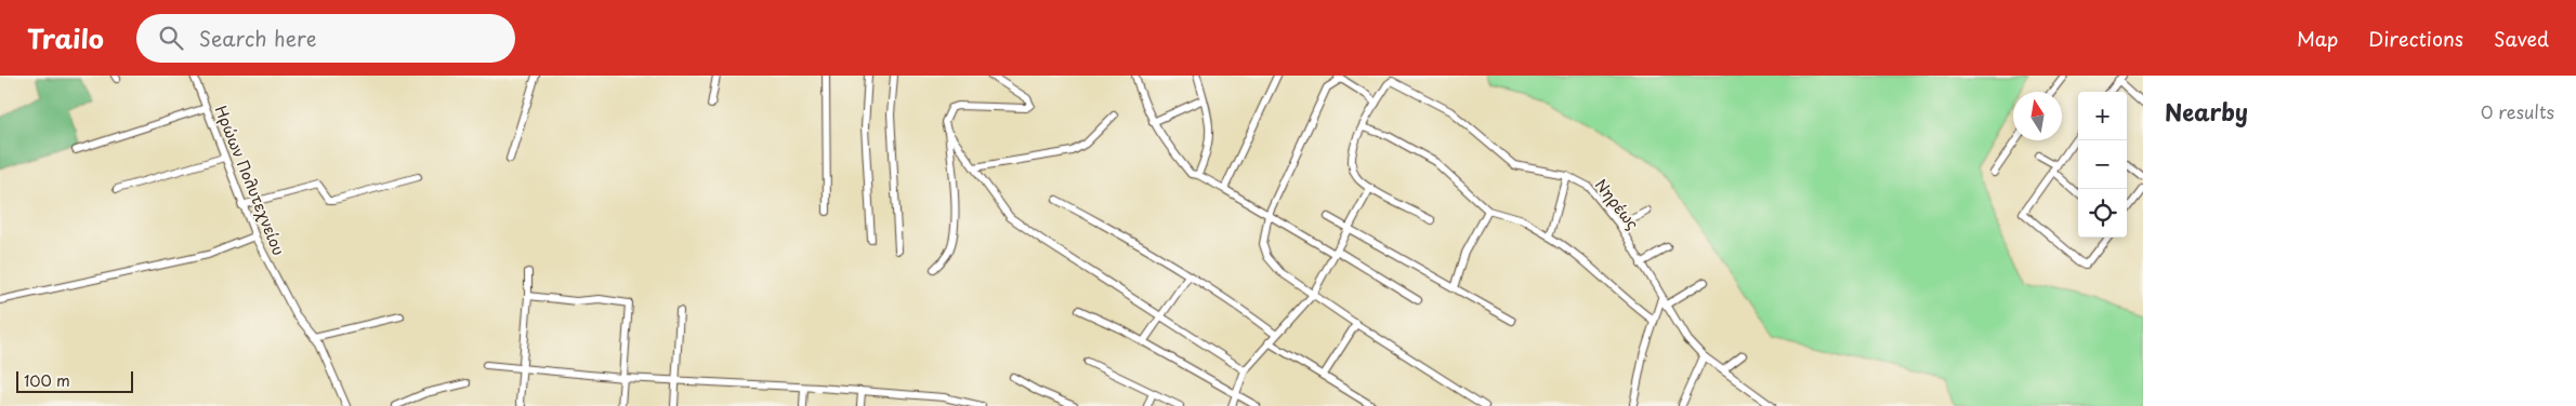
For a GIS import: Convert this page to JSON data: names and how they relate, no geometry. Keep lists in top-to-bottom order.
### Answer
{
  "streets": {
    "street": ["Ηρώων Πολυτεχνείου", "Νηρέως"]
  },
  "scale_bar": "100 m",
  "north": "top",
  "page": {
    "header": "Trailo",
    "search": "Search here",
    "nav": ["Map", "Directions", "Saved"],
    "heading": ["Nearby", "0 results"],
    "map_buttons": ["+", "−"],
    "scale": "100 m"
  }
}
